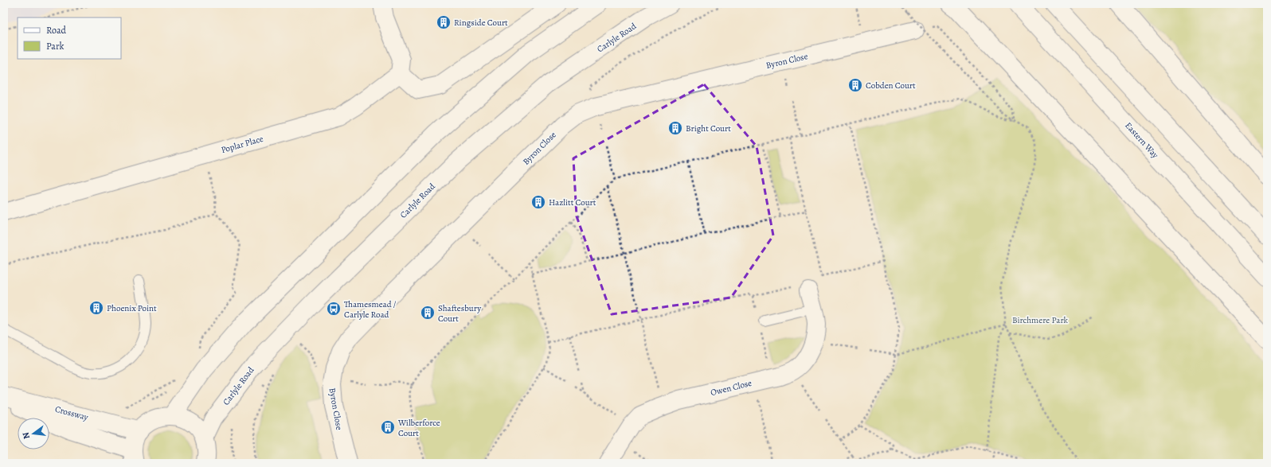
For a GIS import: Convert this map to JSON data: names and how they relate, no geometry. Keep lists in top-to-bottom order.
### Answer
{
  "streets": {
    "main road": [
      "Carlyle Road",
      "Byron Close",
      "Eastern Way",
      "Poplar Place",
      "Owen Close",
      "Crossway"
    ]
  },
  "parks": ["Birchmere Park"],
  "places": {
    "building": [
      "Ringside Court",
      "Cobden Court",
      "Bright Court",
      "Hazlitt Court",
      "Phoenix Point",
      "Shaftesbury Court",
      "Wilberforce Court"
    ],
    "bus stop": ["Thamesmead / Carlyle Road"]
  },
  "legend": ["Road", "Park"],
  "north": "left"
}
